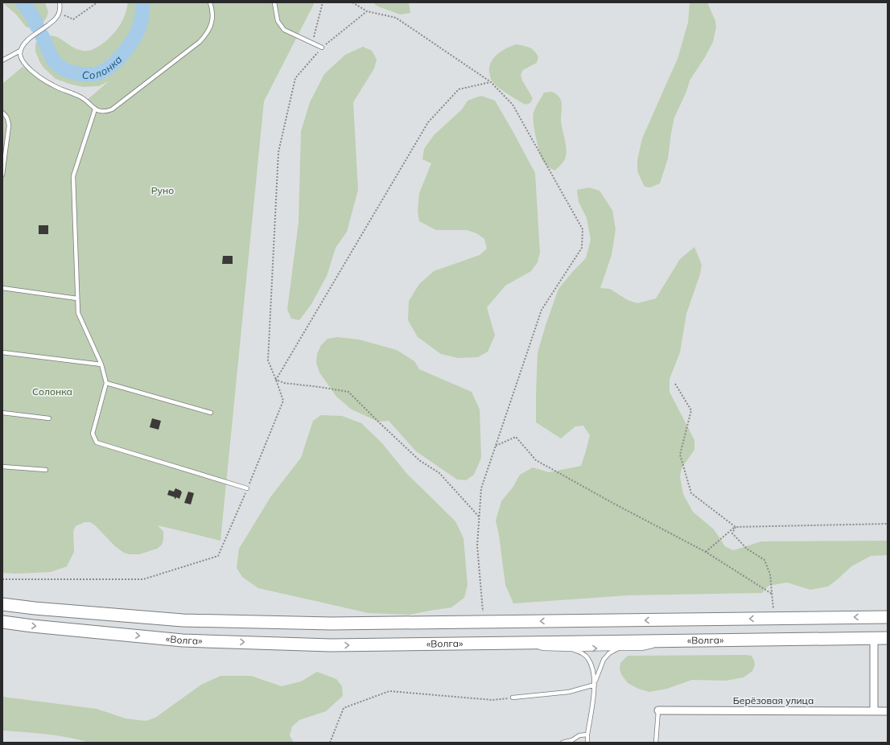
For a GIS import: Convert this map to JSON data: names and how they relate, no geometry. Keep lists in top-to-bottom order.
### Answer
{
  "streets": {
    "highway": ["«Волга»"],
    "street": ["Берёзовая улица"]
  },
  "water": ["Солонка"],
  "parks": ["Руно", "Солонка"]
}
